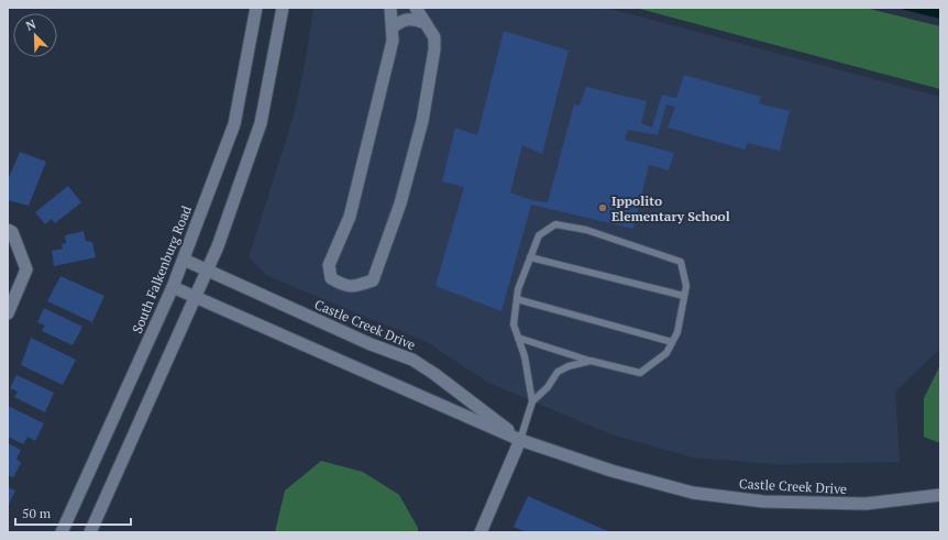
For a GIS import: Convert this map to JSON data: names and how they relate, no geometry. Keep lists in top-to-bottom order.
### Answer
{
  "streets": {
    "street": ["South Falkenburg Road", "Castle Creek Drive"]
  },
  "crossings": [
    ["South Falkenburg Road", "Castle Creek Drive"]
  ],
  "places": ["Ippolito Elementary School"],
  "scale_bar": "50 m",
  "north": "top left"
}
